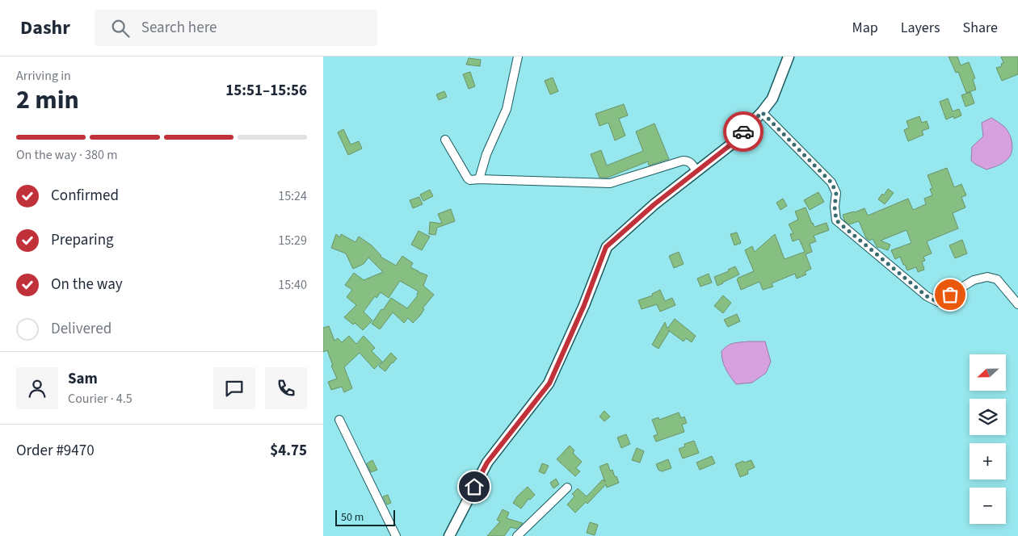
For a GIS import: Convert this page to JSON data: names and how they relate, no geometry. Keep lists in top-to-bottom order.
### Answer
{
  "scale_bar": "50 m",
  "north": "left",
  "page": {
    "header": "Dashr",
    "search": "Search here",
    "nav": ["Map", "Layers", "Share"],
    "heading": ["2 min", "Arriving in", "15:51–15:56"],
    "panel": [
      "Sam",
      "Courier · 4.5",
      "Order #9470",
      "$4.75"
    ],
    "bar": "On the way · 380 m",
    "list": [
      ["Confirmed", "15:24"],
      ["Preparing", "15:29"],
      ["On the way", "15:40"],
      "Delivered"
    ],
    "map_buttons": ["+", "−"],
    "scale": "50 m"
  }
}
